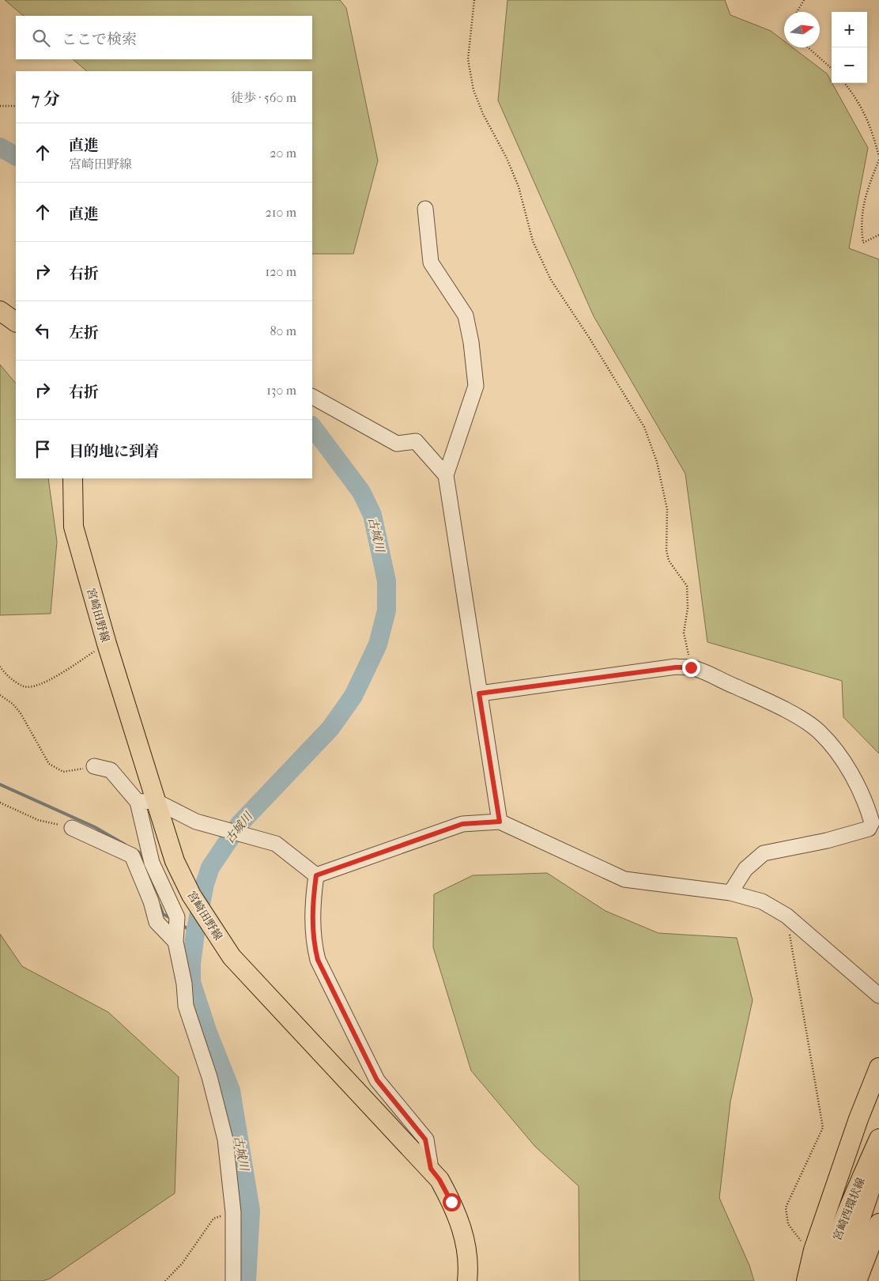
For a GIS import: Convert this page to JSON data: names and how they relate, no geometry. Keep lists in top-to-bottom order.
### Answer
{
  "streets": {
    "main road": ["宮崎田野線", "宮崎西環状線"]
  },
  "water": ["古城川"],
  "north": "right",
  "page": {
    "map_buttons": ["+", "−"],
    "search": "ここで検索",
    "heading": ["7 分", "徒歩 · 560 m"],
    "list": [
      ["直進", "宮崎田野線", "20 m"],
      ["直進", "210 m"],
      ["右折", "120 m"],
      ["左折", "80 m"],
      ["右折", "130 m"],
      "目的地に到着"
    ]
  }
}
